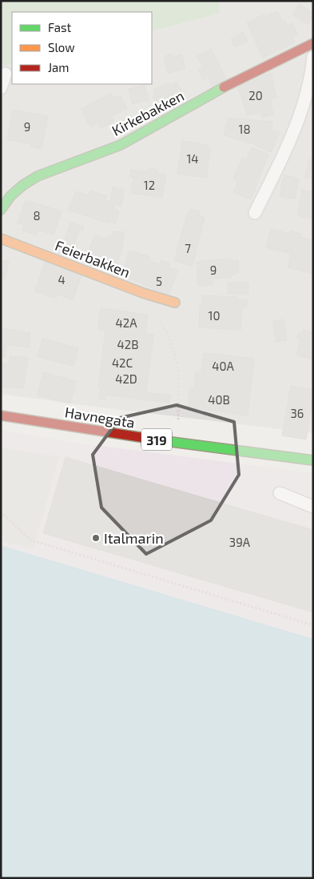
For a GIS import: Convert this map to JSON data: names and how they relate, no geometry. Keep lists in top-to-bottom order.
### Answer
{
  "streets": {
    "street": [
      "Kirkebakken",
      "Feierbakken",
      "Havnegata",
      "319"
    ]
  },
  "places": ["Italmarin"],
  "house_numbers": [
    "20",
    "9",
    "18",
    "14",
    "12",
    "8",
    "7",
    "9",
    "4",
    "5",
    "10",
    "42A",
    "42B",
    "42C",
    "40A",
    "42D",
    "40B",
    "36",
    "39A"
  ],
  "legend": ["Fast", "Slow", "Jam"]
}
